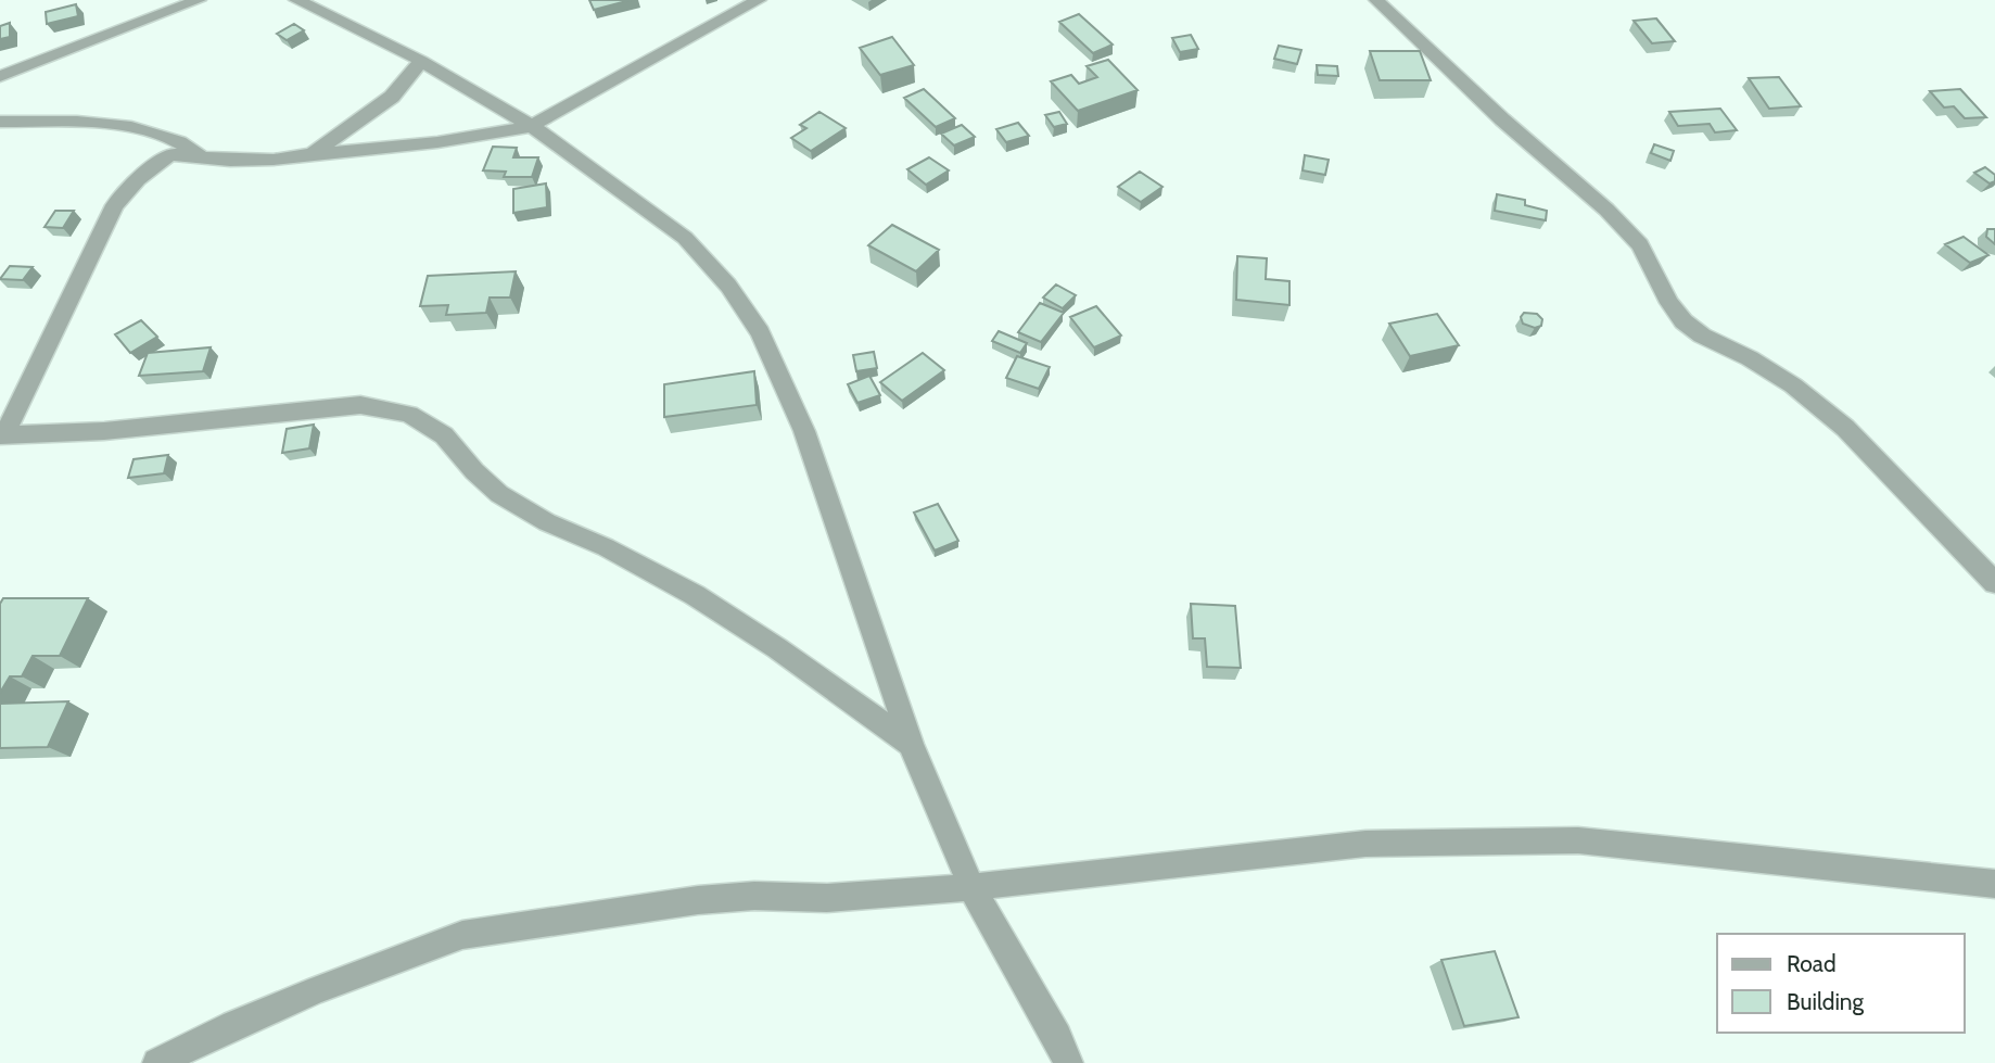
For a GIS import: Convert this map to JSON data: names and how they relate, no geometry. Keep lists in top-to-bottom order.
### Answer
{
  "legend": ["Road", "Building"]
}
